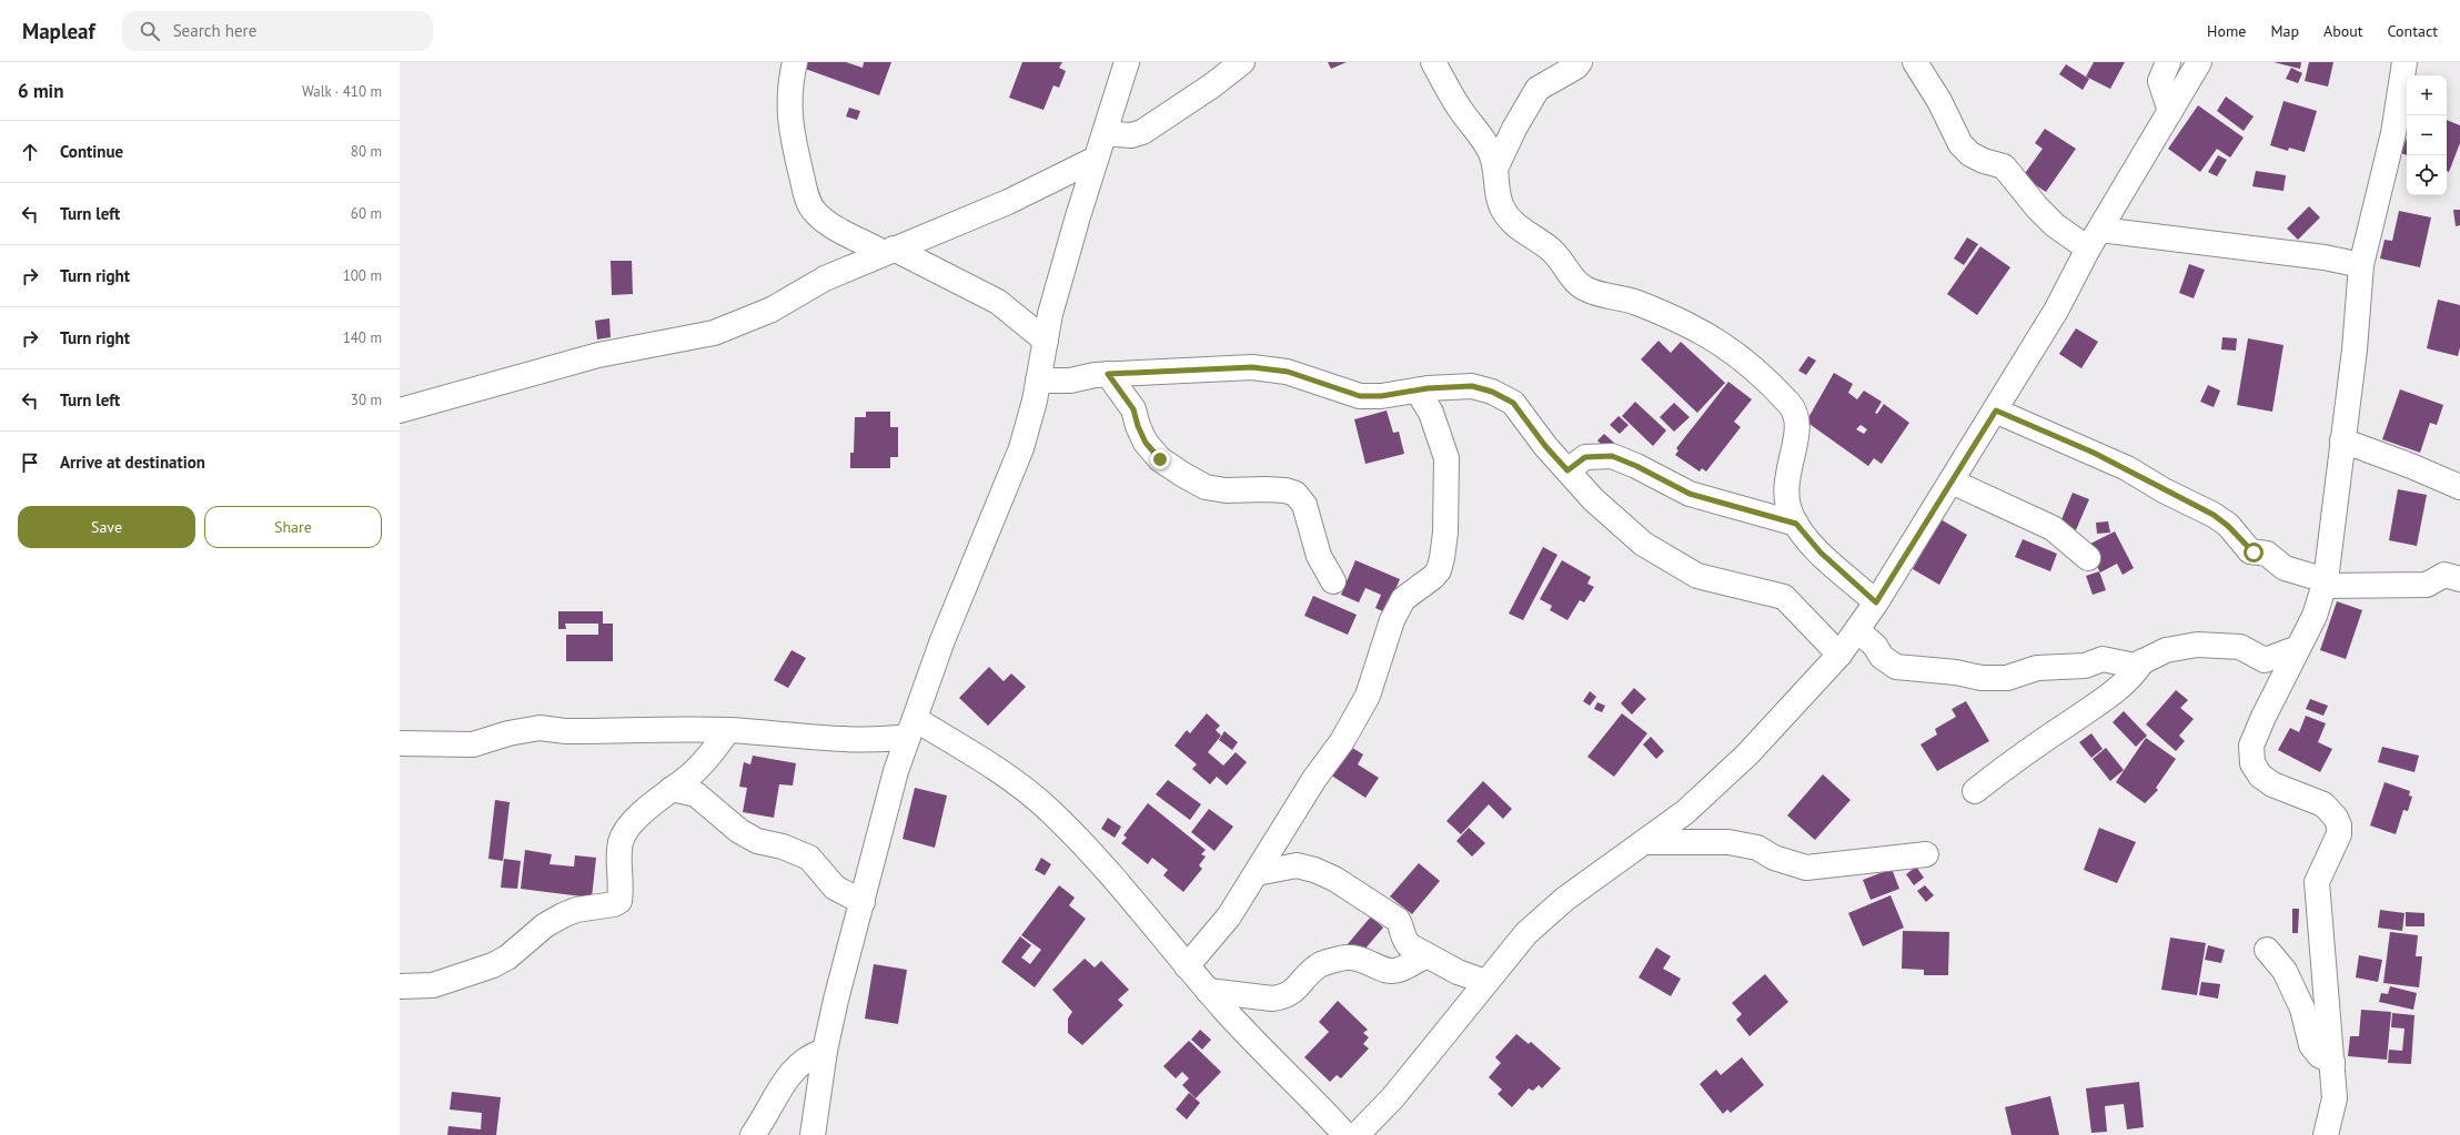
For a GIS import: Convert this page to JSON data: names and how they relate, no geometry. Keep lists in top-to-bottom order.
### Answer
{
  "page": {
    "header": "Mapleaf",
    "search": "Search here",
    "nav": [
      "Home",
      "Map",
      "About",
      "Contact"
    ],
    "heading": ["6 min", "Walk · 410 m"],
    "map_buttons": ["+", "−"],
    "list": [
      ["Continue", "80 m"],
      ["Turn left", "60 m"],
      ["Turn right", "100 m"],
      ["Turn right", "140 m"],
      ["Turn left", "30 m"],
      "Arrive at destination"
    ],
    "buttons": ["Save", "Share"]
  }
}
